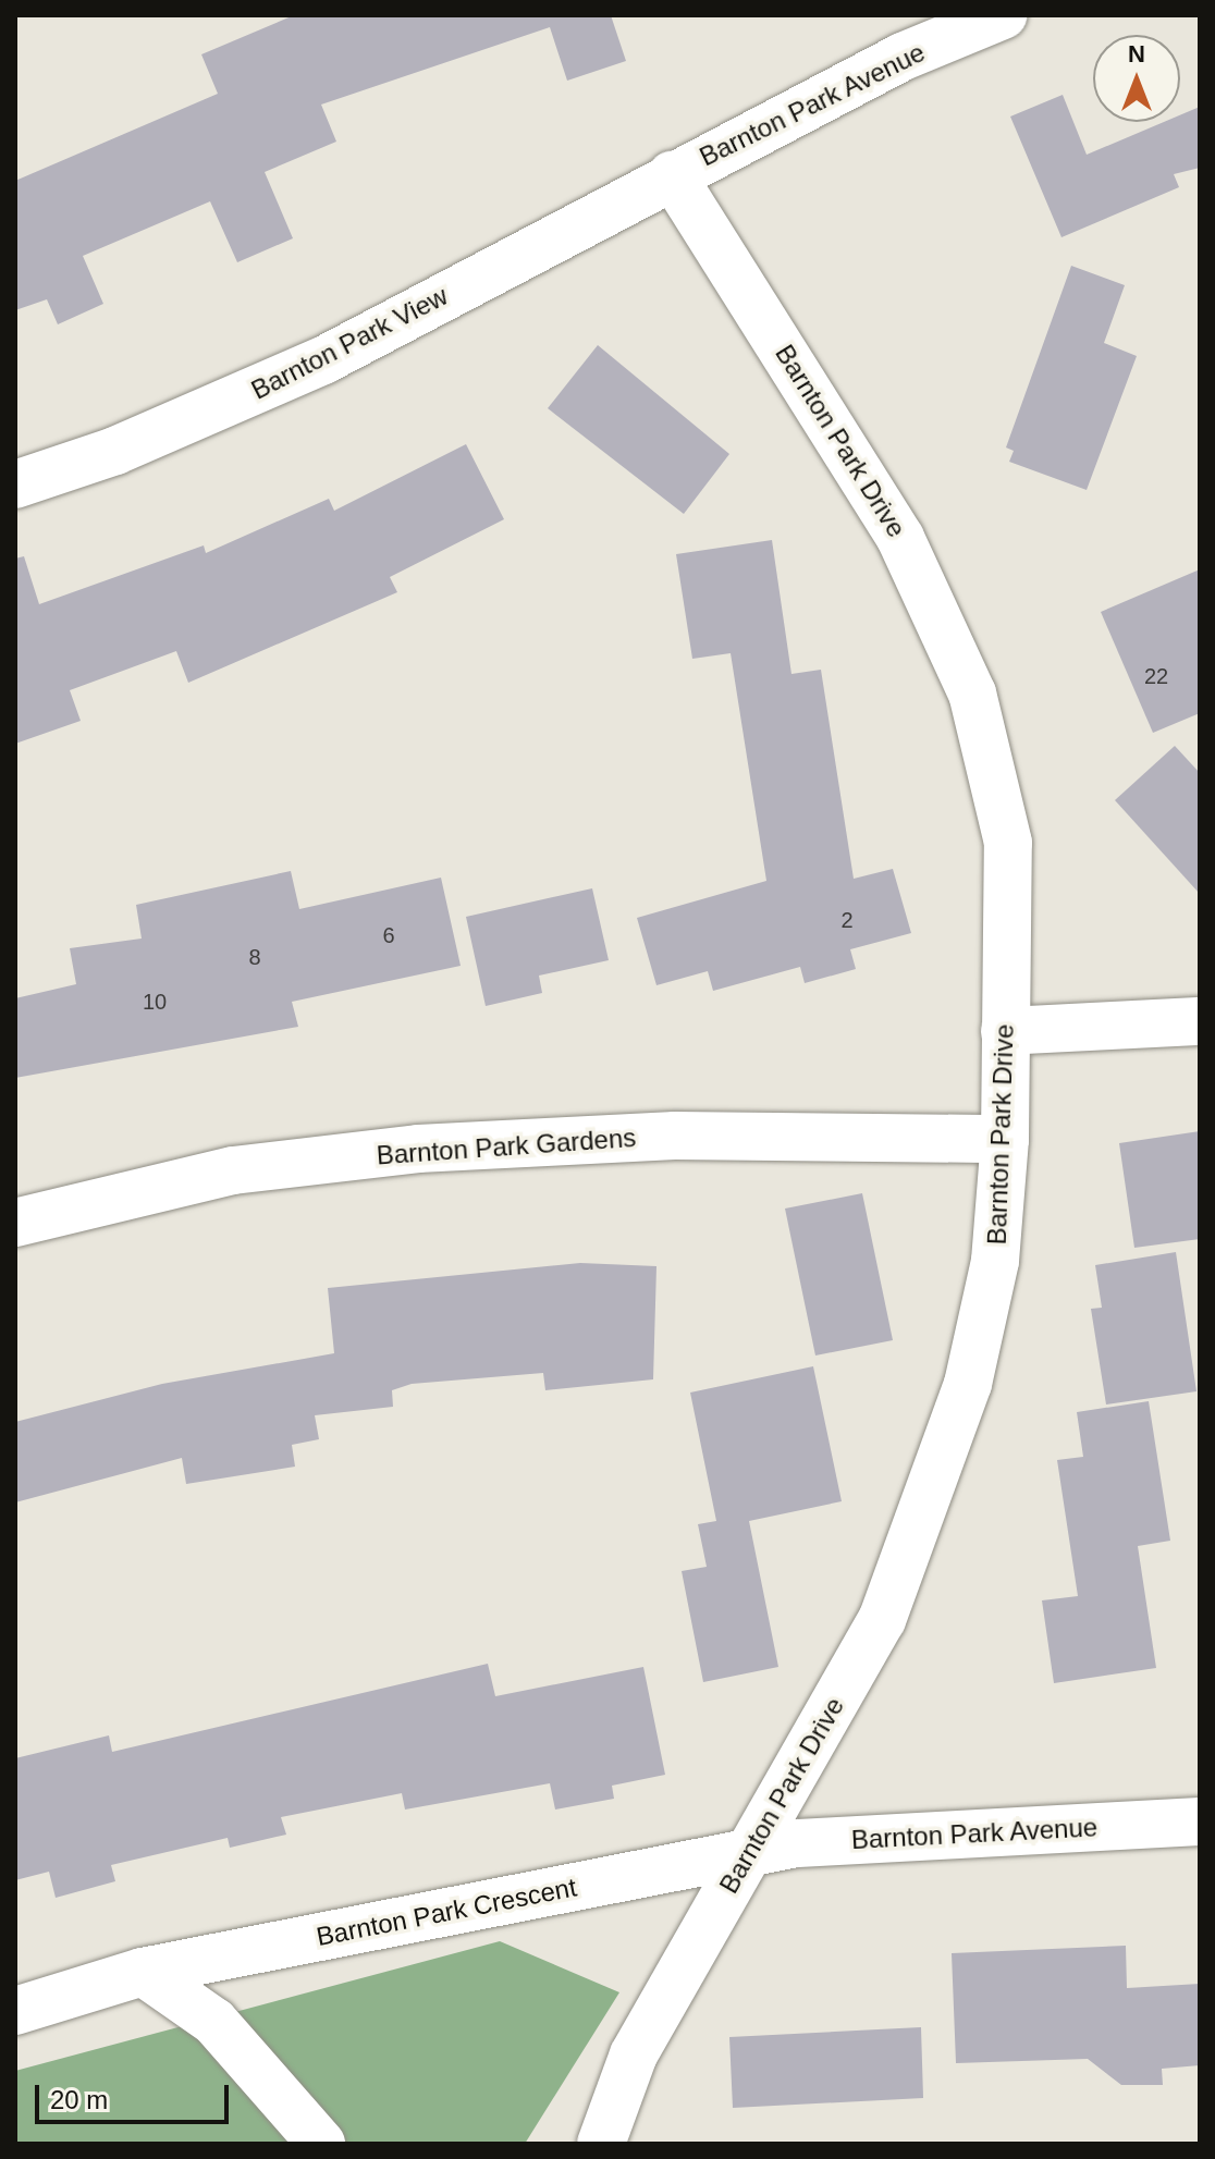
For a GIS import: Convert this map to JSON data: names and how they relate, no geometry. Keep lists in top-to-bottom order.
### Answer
{
  "streets": {
    "street": [
      "Barnton Park Avenue",
      "Barnton Park View",
      "Barnton Park Drive",
      "Barnton Park Gardens",
      "Barnton Park Crescent"
    ]
  },
  "crossings": [
    ["Barnton Park Avenue", "Barnton Park View"],
    ["Barnton Park Avenue", "Barnton Park Drive"],
    ["Barnton Park Avenue", "Barnton Park Crescent"],
    ["Barnton Park View", "Barnton Park Drive"],
    ["Barnton Park Drive", "Barnton Park Gardens"],
    ["Barnton Park Drive", "Barnton Park Crescent"]
  ],
  "house_numbers": [
    "22",
    "2",
    "6",
    "8",
    "10"
  ],
  "scale_bar": "20 m",
  "north": "top"
}
